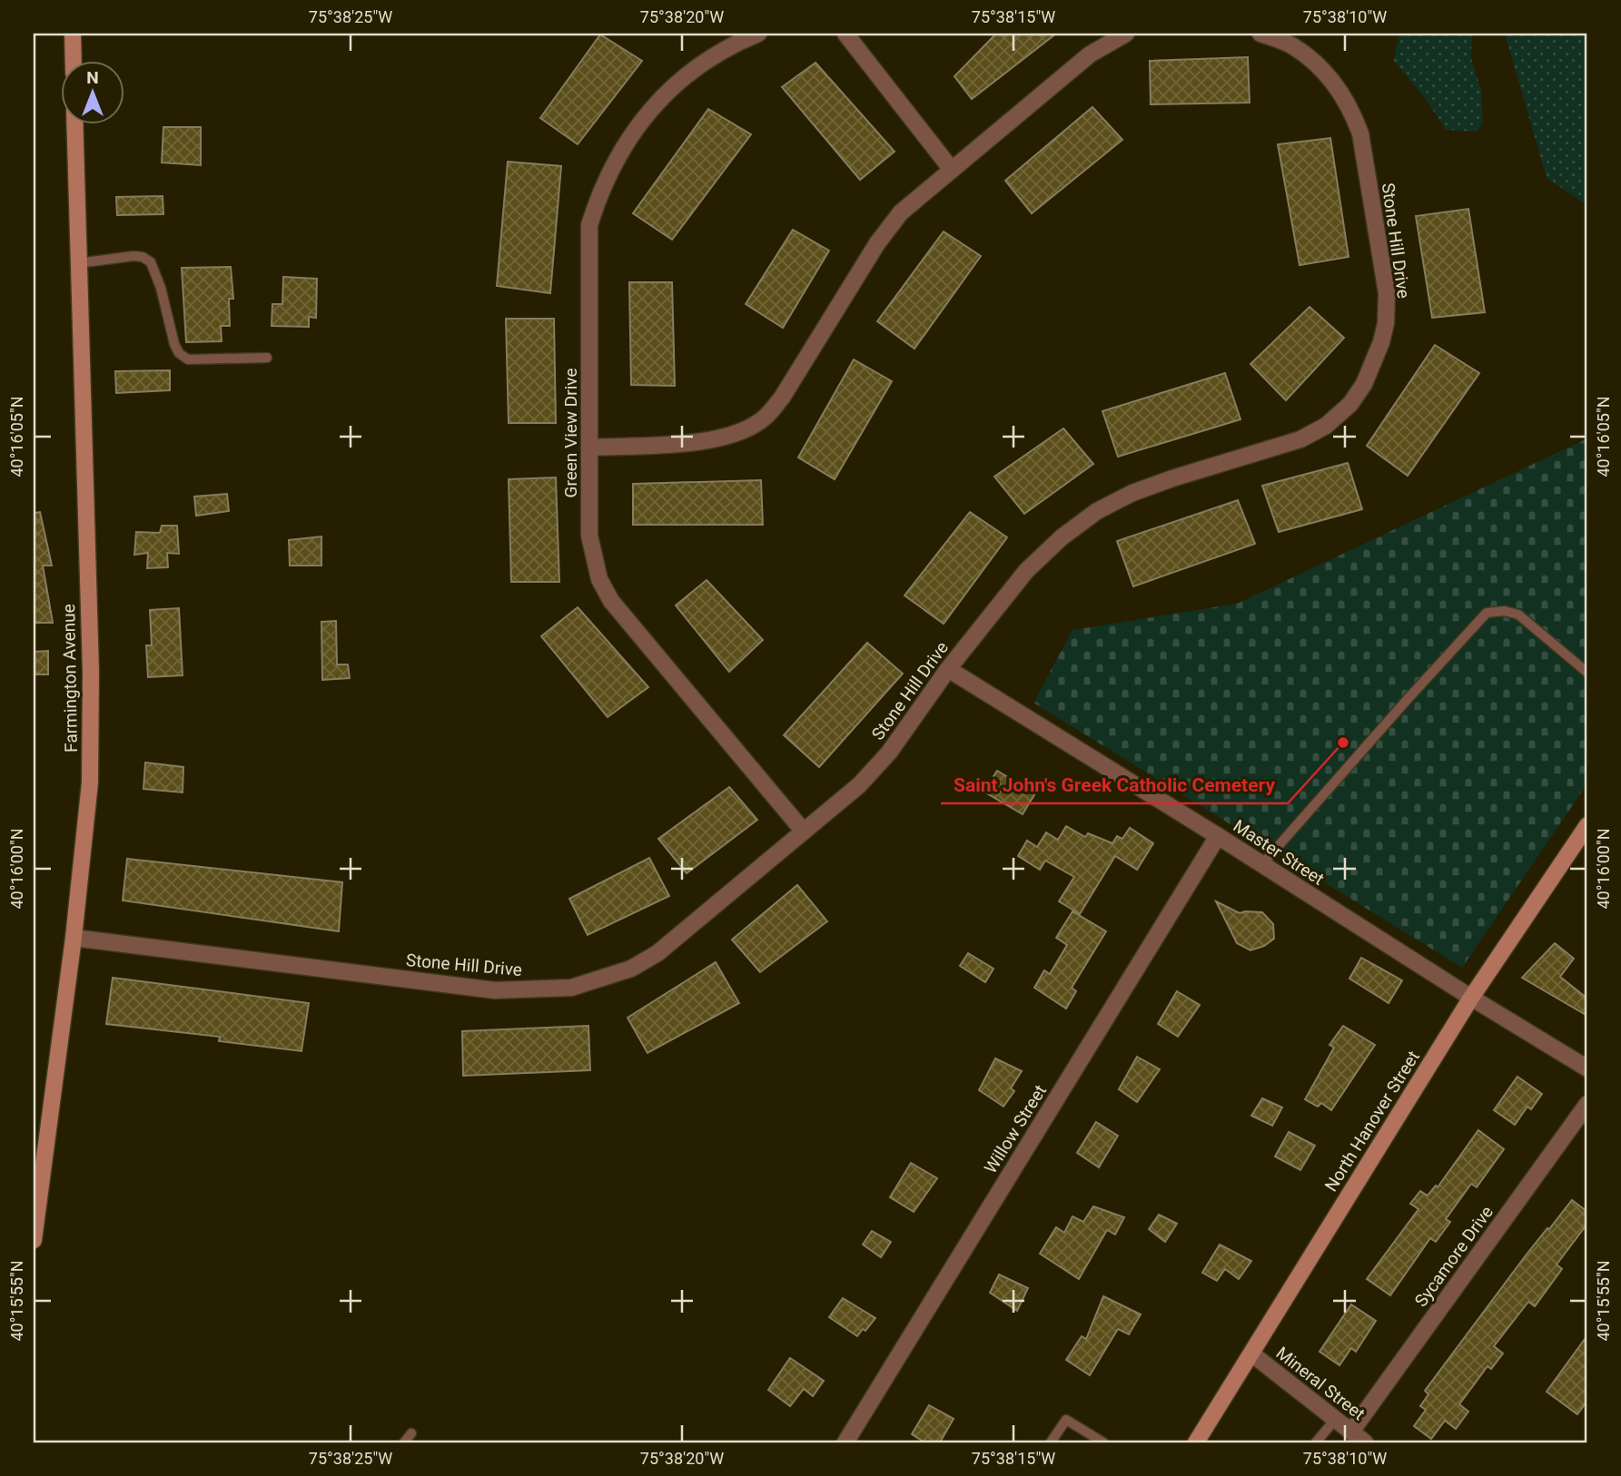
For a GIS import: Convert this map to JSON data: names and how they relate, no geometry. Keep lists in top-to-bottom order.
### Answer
{
  "streets": {
    "street": [
      "Stone Hill Drive",
      "Green View Drive",
      "Farmington Avenue",
      "Master Street",
      "North Hanover Street",
      "Willow Street",
      "Sycamore Drive",
      "Mineral Street"
    ]
  },
  "crossings": [
    ["Stone Hill Drive", "Green View Drive"],
    ["Stone Hill Drive", "Farmington Avenue"],
    ["Stone Hill Drive", "Master Street"],
    ["Master Street", "North Hanover Street"],
    ["Master Street", "Willow Street"],
    ["North Hanover Street", "Mineral Street"],
    ["Sycamore Drive", "Mineral Street"]
  ],
  "places": ["Saint John's Greek Catholic Cemetery"],
  "north": "top",
  "coordinates": [
    "75°38'25\"W",
    "75°38'20\"W",
    "75°38'15\"W",
    "75°38'10\"W",
    "40°16'05\"N",
    "40°16'00\"N",
    "40°15'55\"N"
  ]
}
